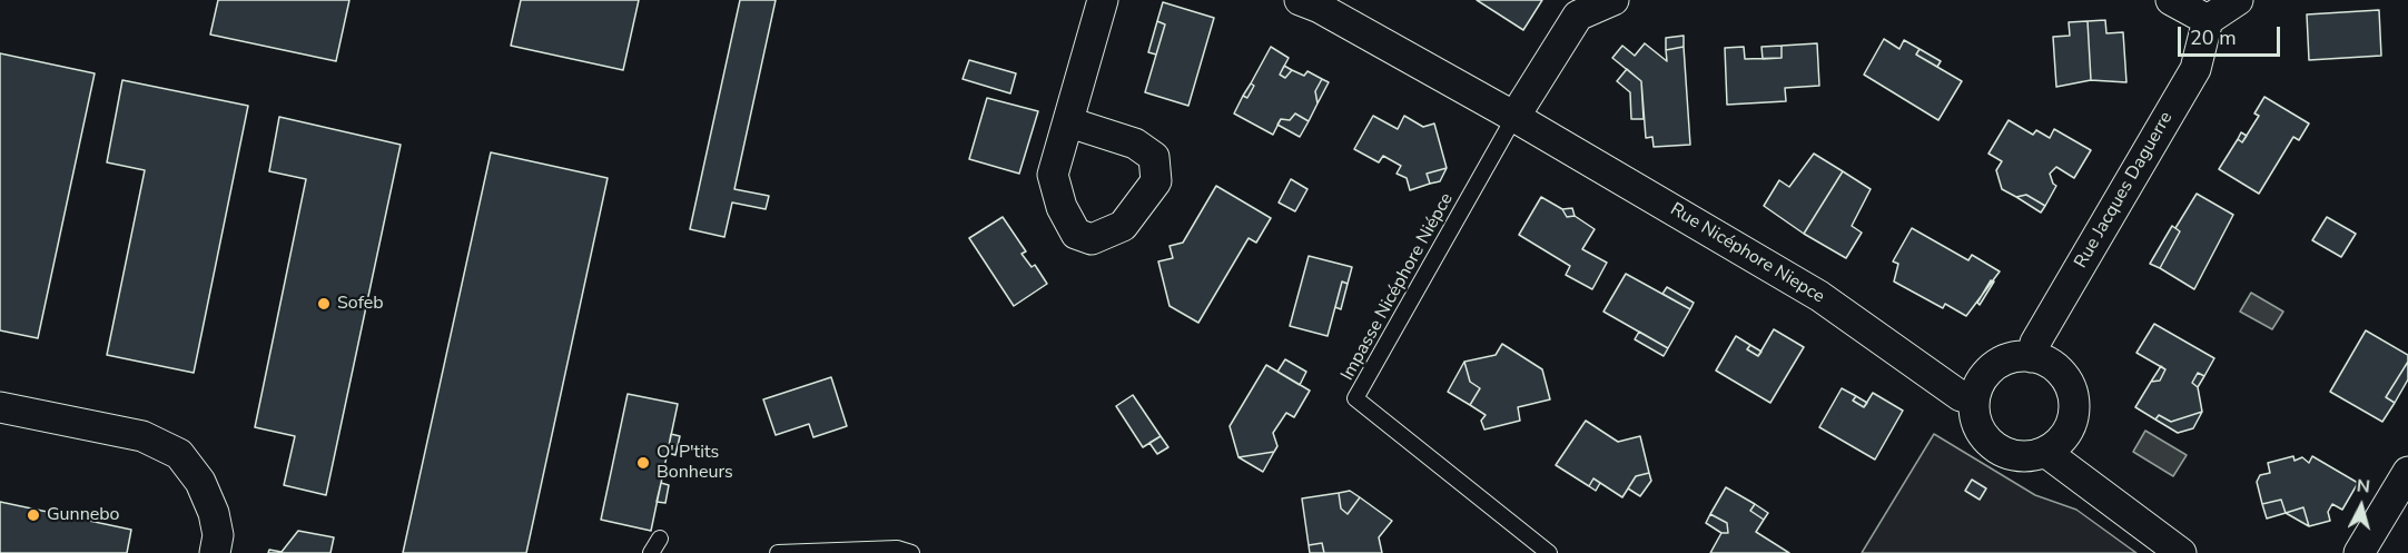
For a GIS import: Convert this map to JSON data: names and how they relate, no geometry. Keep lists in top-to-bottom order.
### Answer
{
  "streets": {
    "street": ["Rue Jacques Daguerre", "Rue Nicéphore Niepce"],
    "lane": ["Impasse Nicéphore Niépce"]
  },
  "crossings": [
    ["Rue Jacques Daguerre", "Rue Nicéphore Niepce"],
    ["Rue Nicéphore Niepce", "Impasse Nicéphore Niépce"]
  ],
  "places": ["Sofeb", "O' P'tits Bonheurs", "Gunnebo"],
  "scale_bar": "20 m",
  "north": "top"
}
